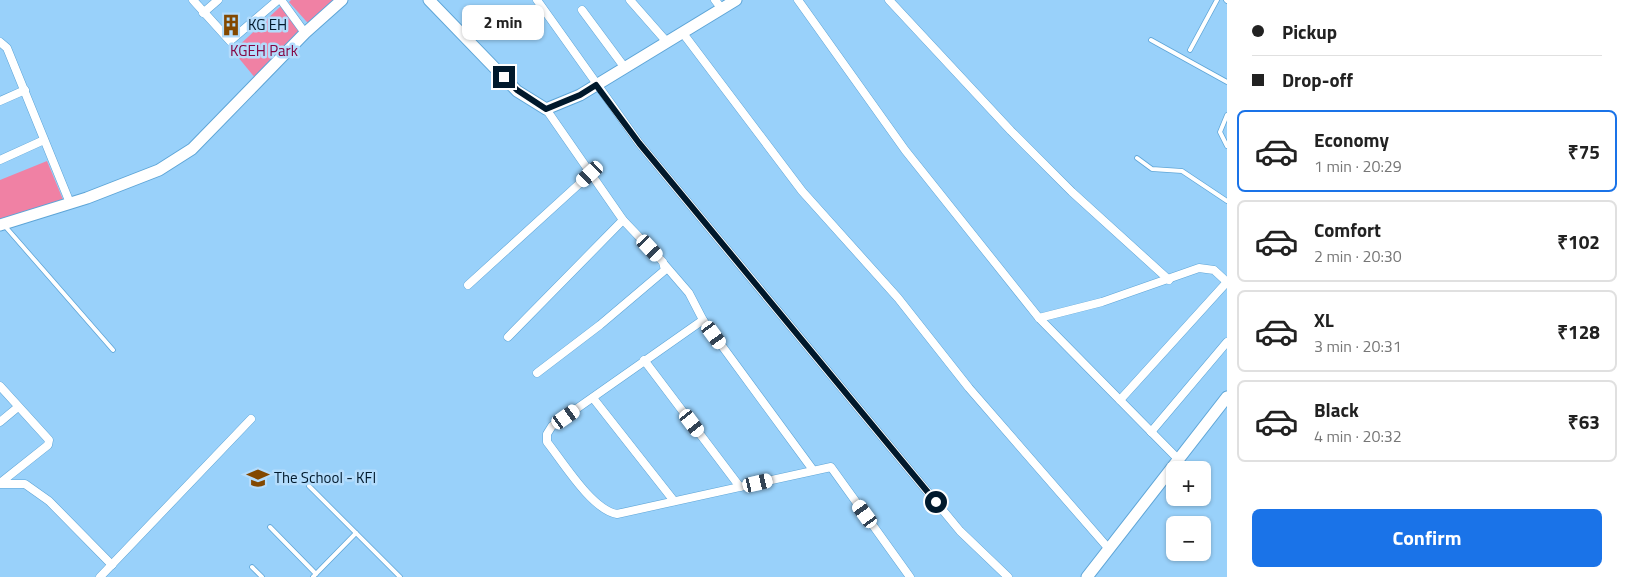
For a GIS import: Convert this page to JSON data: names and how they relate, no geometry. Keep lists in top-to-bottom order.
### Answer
{
  "parks": ["KGEH Park"],
  "places": {
    "building": ["KG EH"],
    "school or university": ["The School - KFI"]
  },
  "page": {
    "banner": ["Pickup", "Drop-off"],
    "bubble": "2 min",
    "list": [
      {
        "name": "Economy",
        "note": "1 min · 20:29",
        "value": "₹75"
      },
      {
        "name": "Comfort",
        "note": "2 min · 20:30",
        "value": "₹102"
      },
      {
        "name": "XL",
        "note": "3 min · 20:31",
        "value": "₹128"
      },
      {
        "name": "Black",
        "note": "4 min · 20:32",
        "value": "₹63"
      }
    ],
    "map_buttons": ["+", "−"],
    "buttons": "Confirm"
  }
}
